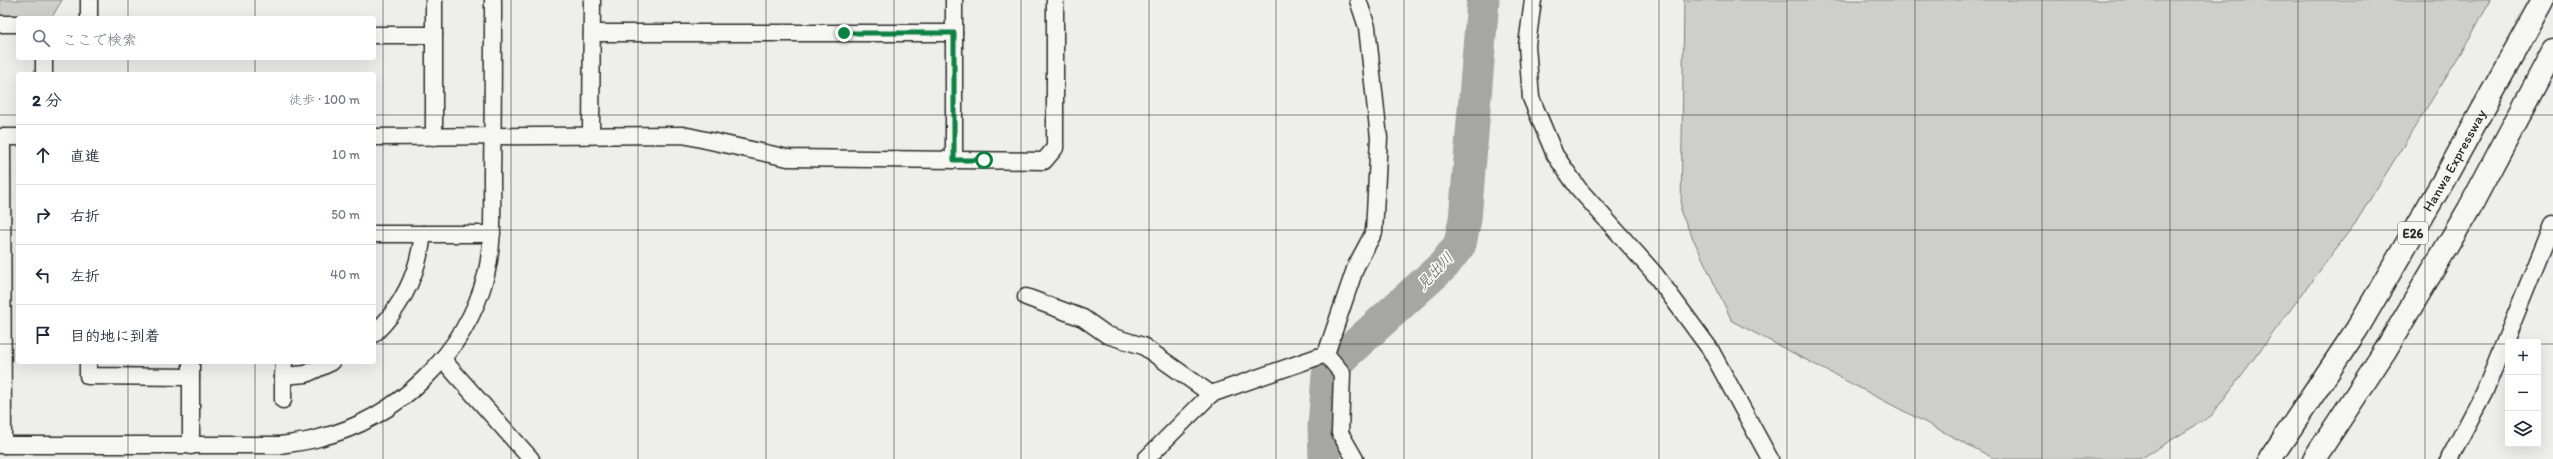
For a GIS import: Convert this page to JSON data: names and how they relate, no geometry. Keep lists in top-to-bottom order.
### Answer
{
  "streets": {
    "highway": ["Hanwa Expressway", "E26"]
  },
  "water": ["見出川"],
  "page": {
    "search": "ここで検索",
    "heading": ["2 分", "徒歩 · 100 m"],
    "list": [
      ["直進", "10 m"],
      ["右折", "50 m"],
      ["左折", "40 m"],
      "目的地に到着"
    ],
    "map_buttons": ["+", "−"]
  }
}
